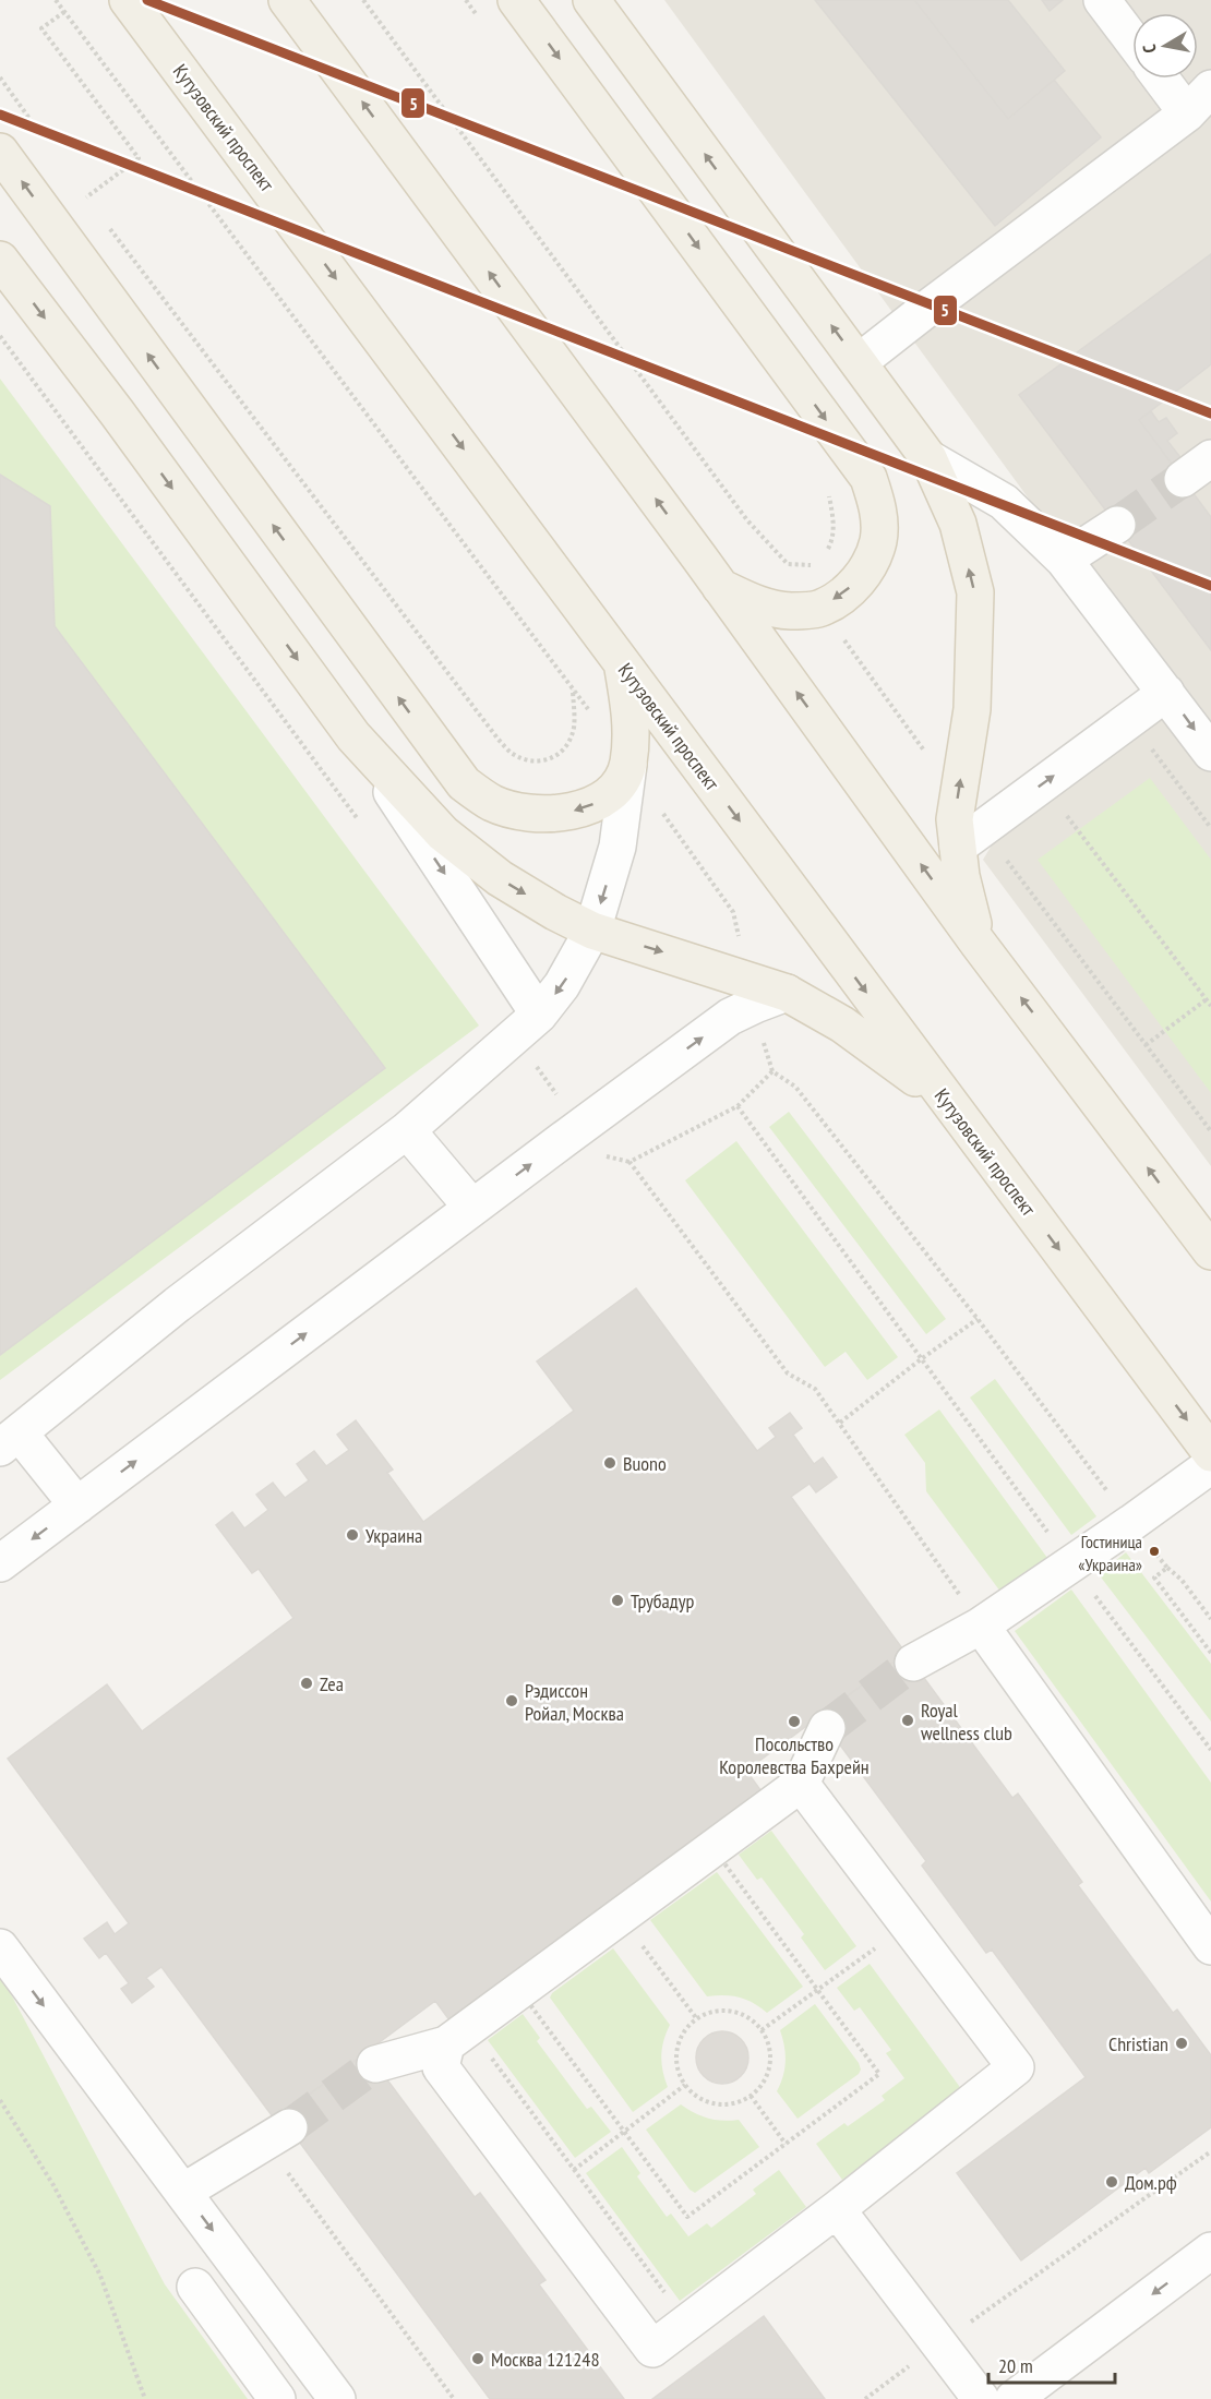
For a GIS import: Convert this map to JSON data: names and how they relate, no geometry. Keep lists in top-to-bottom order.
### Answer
{
  "streets": {
    "main road": ["Кутузовский проспект"]
  },
  "places": [
    "Buono",
    "Украина",
    "Гостиница «Украина»",
    "Трубадур",
    "Zea",
    "Рэдиссон Ройал, Москва",
    "Royal wellness club",
    "Посольство Королевства Бахрейн",
    "Christian",
    "Дом.рф",
    "Москва 121248"
  ],
  "lines": ["transit line 5"],
  "scale_bar": "20 m",
  "north": "left"
}
